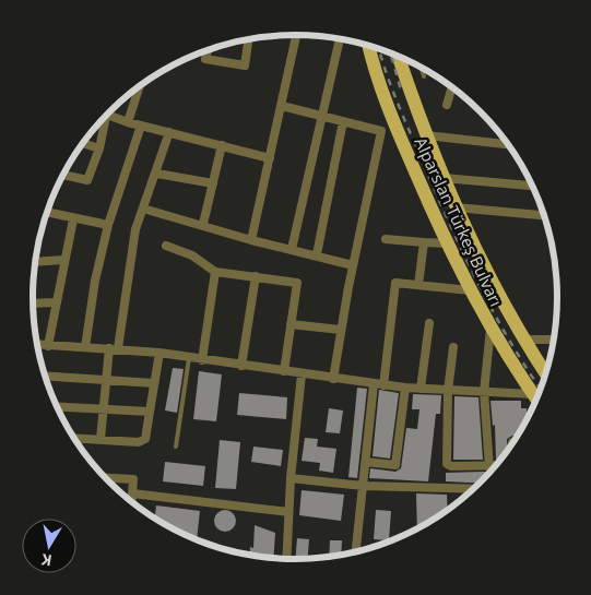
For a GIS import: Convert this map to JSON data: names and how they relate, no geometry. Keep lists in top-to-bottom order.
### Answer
{
  "streets": {
    "main road": ["Alparslan Türkeş Bulvarı"]
  },
  "north": "bottom"
}
